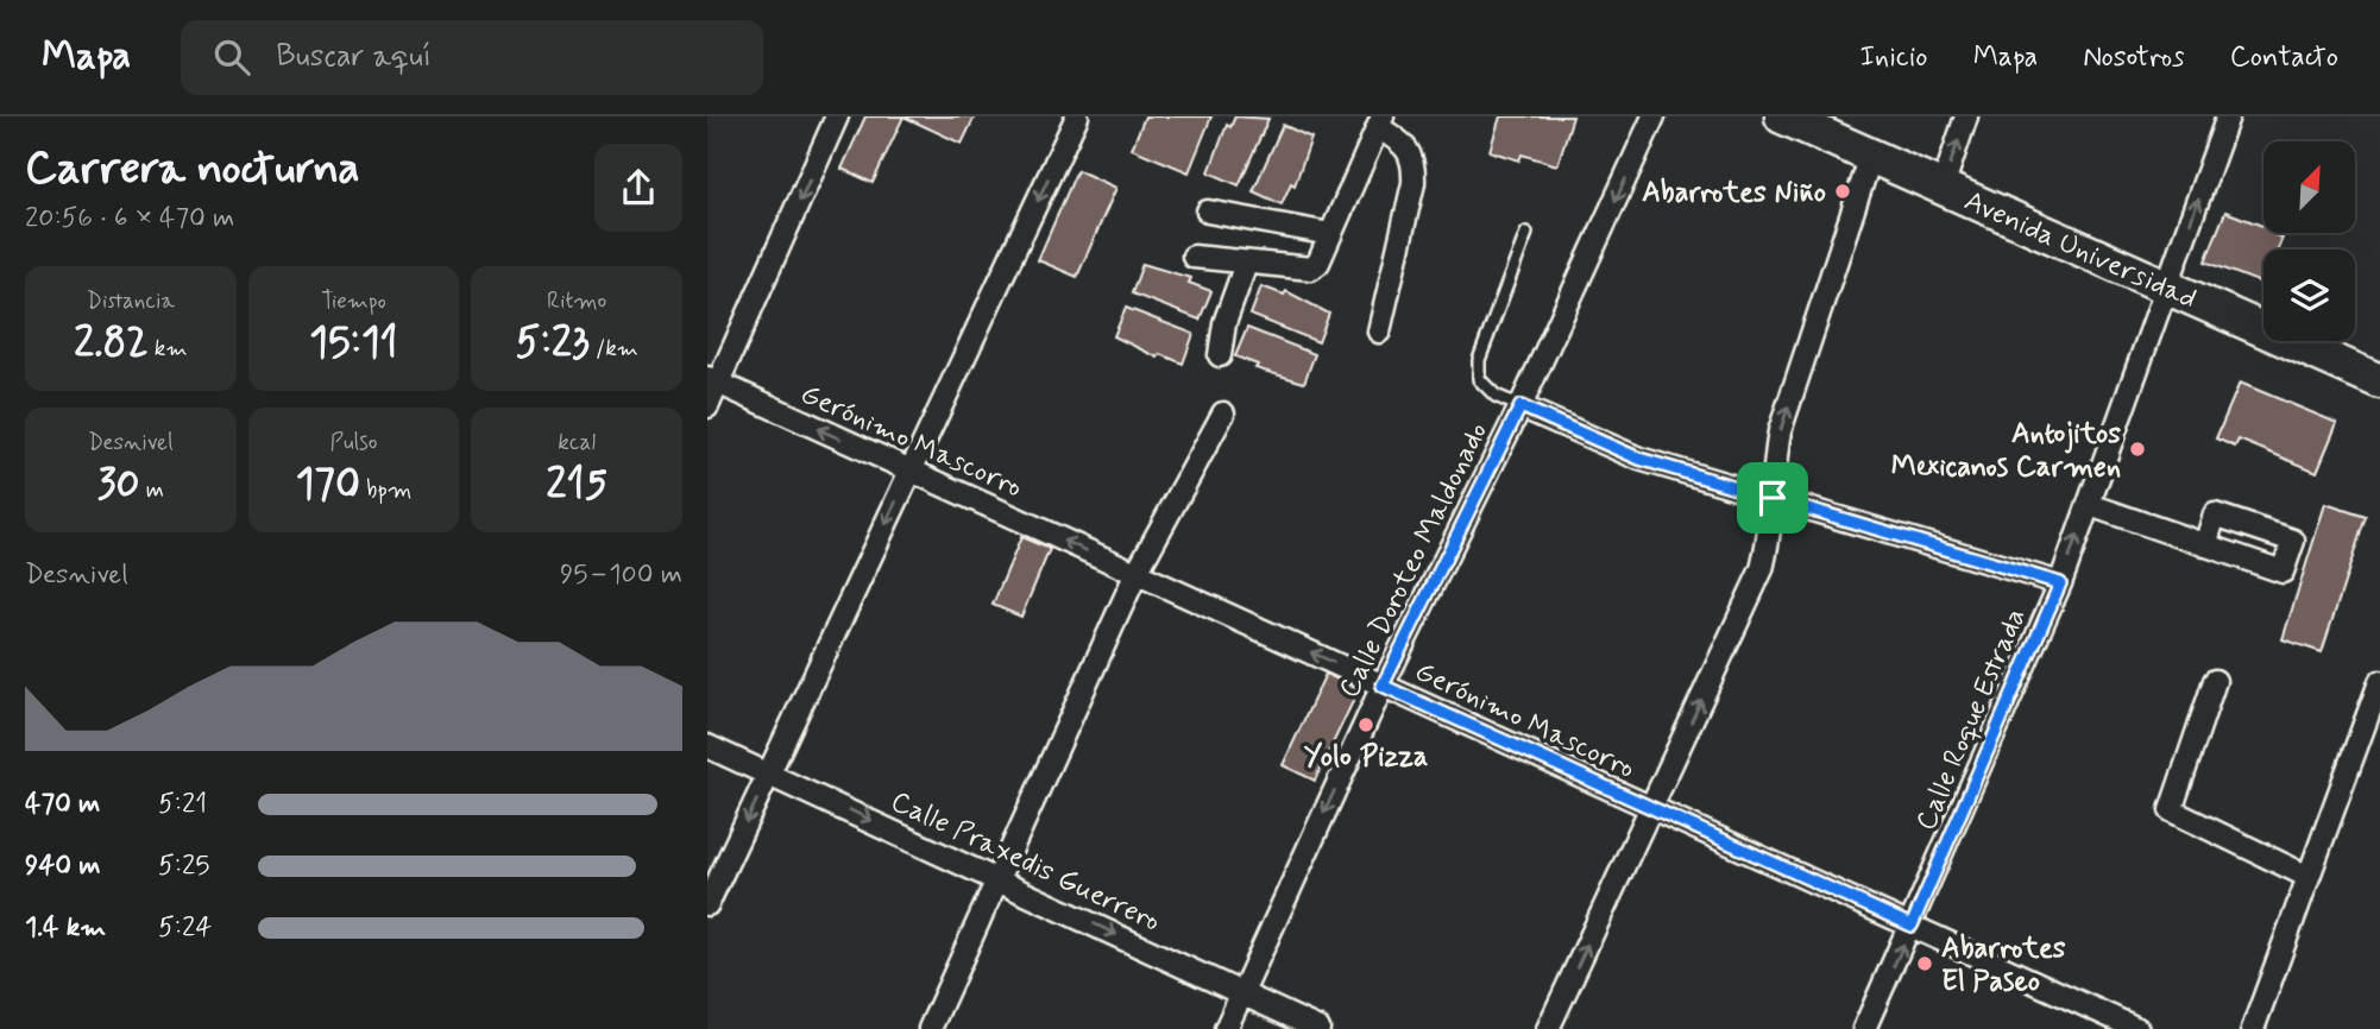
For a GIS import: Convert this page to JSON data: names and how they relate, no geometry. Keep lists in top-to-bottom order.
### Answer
{
  "streets": {
    "main road": ["Avenida Universidad"],
    "street": [
      "Gerónimo Mascorro",
      "Calle Doroteo Maldonado",
      "Calle Roque Estrada",
      "Calle Praxedis Guerrero"
    ]
  },
  "crossings": [
    ["Avenida Universidad", "Calle Roque Estrada"],
    ["Gerónimo Mascorro", "Calle Doroteo Maldonado"],
    ["Gerónimo Mascorro", "Calle Roque Estrada"],
    ["Calle Doroteo Maldonado", "Calle Praxedis Guerrero"]
  ],
  "one_way": [
    "Gerónimo Mascorro",
    "Calle Doroteo Maldonado",
    "Calle Roque Estrada",
    "Calle Praxedis Guerrero"
  ],
  "places": [
    "Abarrotes Niño",
    "Antojitos Mexicanos Carmen",
    "Yolo Pizza",
    "Abarrotes El Paseo"
  ],
  "north": "top right",
  "page": {
    "header": "Mapa",
    "search": "Buscar aquí",
    "nav": [
      "Inicio",
      "Mapa",
      "Nosotros",
      "Contacto"
    ],
    "heading": ["Carrera nocturna", "20:56 · 6 × 470 m"],
    "stats": [
      ["Distancia", "2.82 km"],
      ["Tiempo", "15:11"],
      ["Ritmo", "5:23 /km"],
      ["Desnivel", "30 m"],
      ["Pulso", "170 bpm"],
      ["kcal", "215"]
    ],
    "chart": ["Desnivel", "95–100 m"],
    "list": [
      {
        "name": "470 m",
        "note": "5:21"
      },
      {
        "name": "940 m",
        "note": "5:25"
      },
      {
        "name": "1.4 km",
        "note": "5:24"
      }
    ]
  }
}
